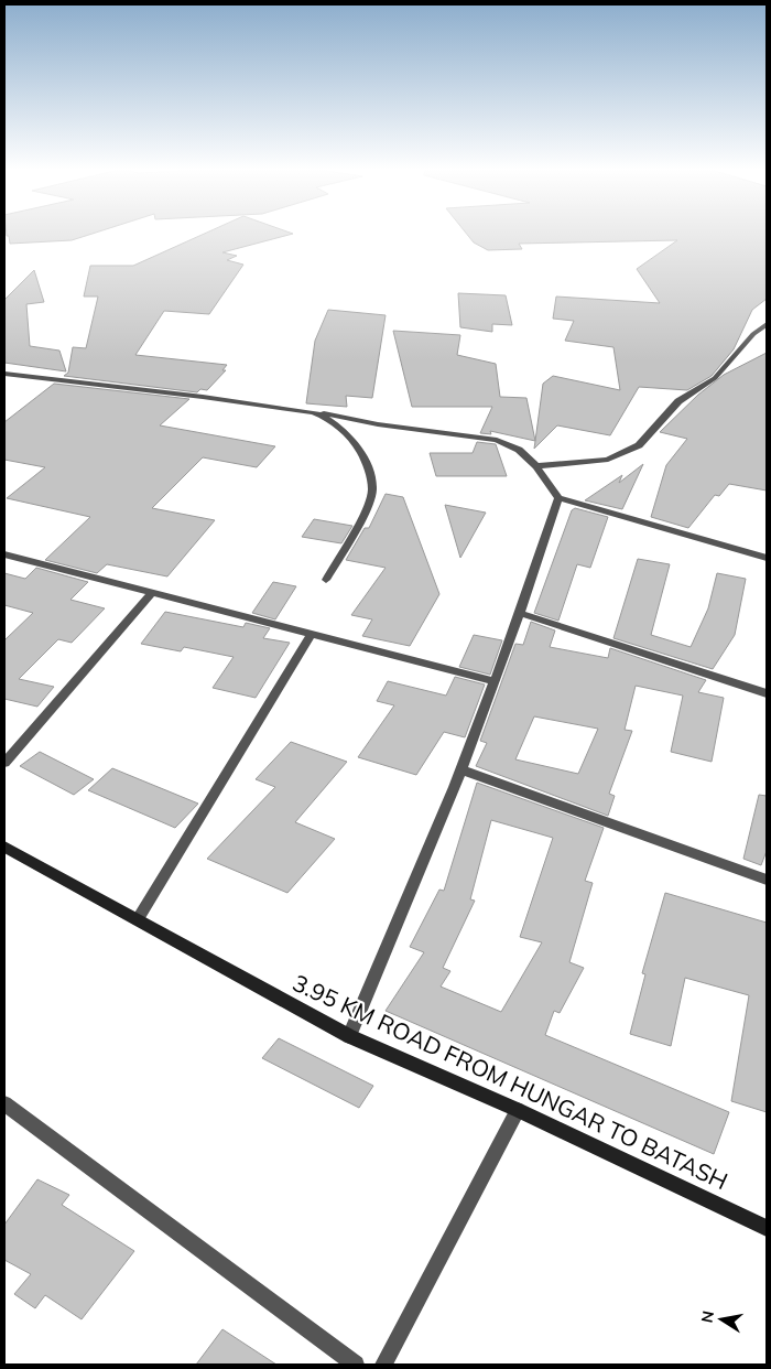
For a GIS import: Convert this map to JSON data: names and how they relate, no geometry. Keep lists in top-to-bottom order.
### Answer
{
  "streets": {
    "street": ["3.95 KM ROAD FROM HUNGAR TO BATASH"]
  },
  "north": "left"
}
